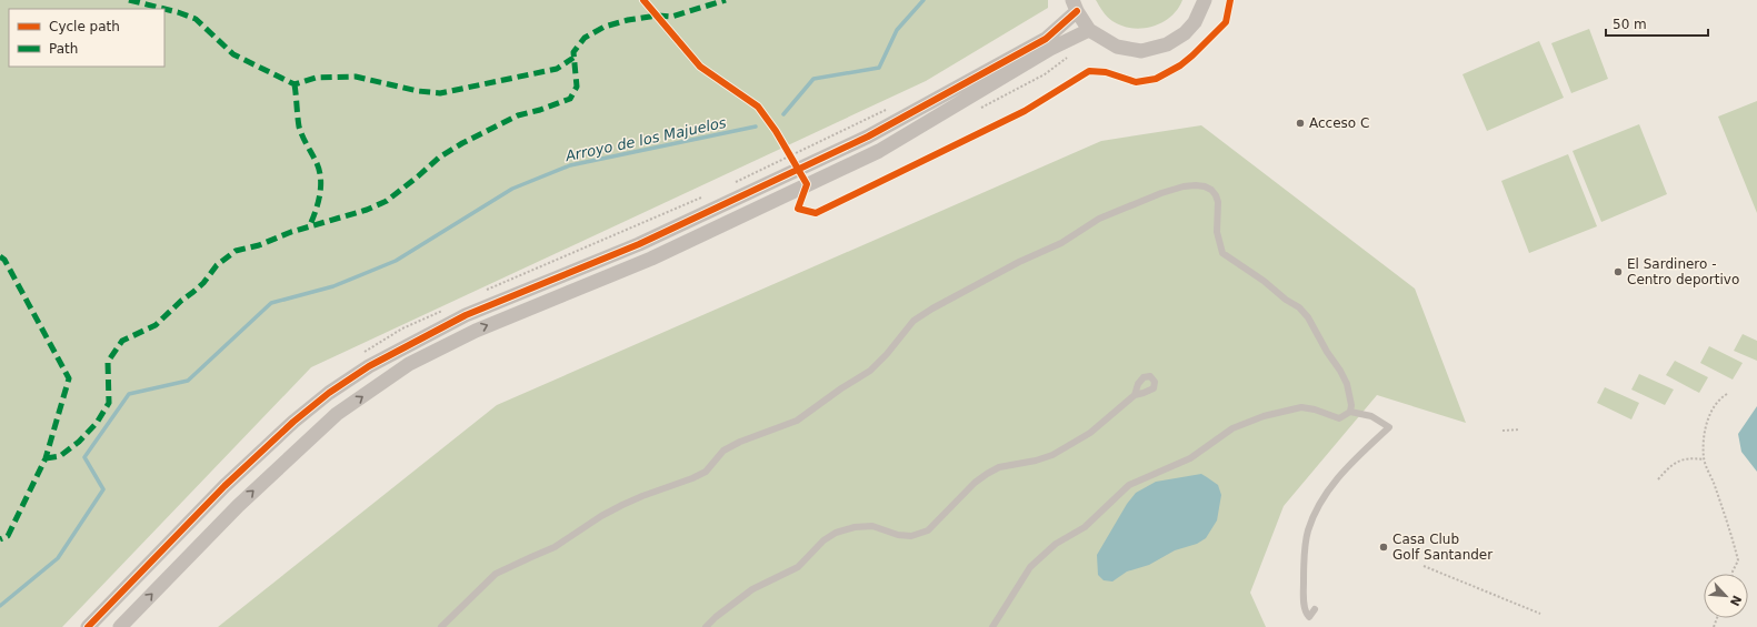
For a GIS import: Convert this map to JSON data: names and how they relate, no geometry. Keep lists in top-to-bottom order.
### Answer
{
  "water": ["Arroyo de los Majuelos"],
  "places": ["Acceso C", "El Sardinero - Centro deportivo", "Casa Club Golf Santander"],
  "legend": ["Cycle path", "Path"],
  "scale_bar": "50 m",
  "north": "bottom right"
}
